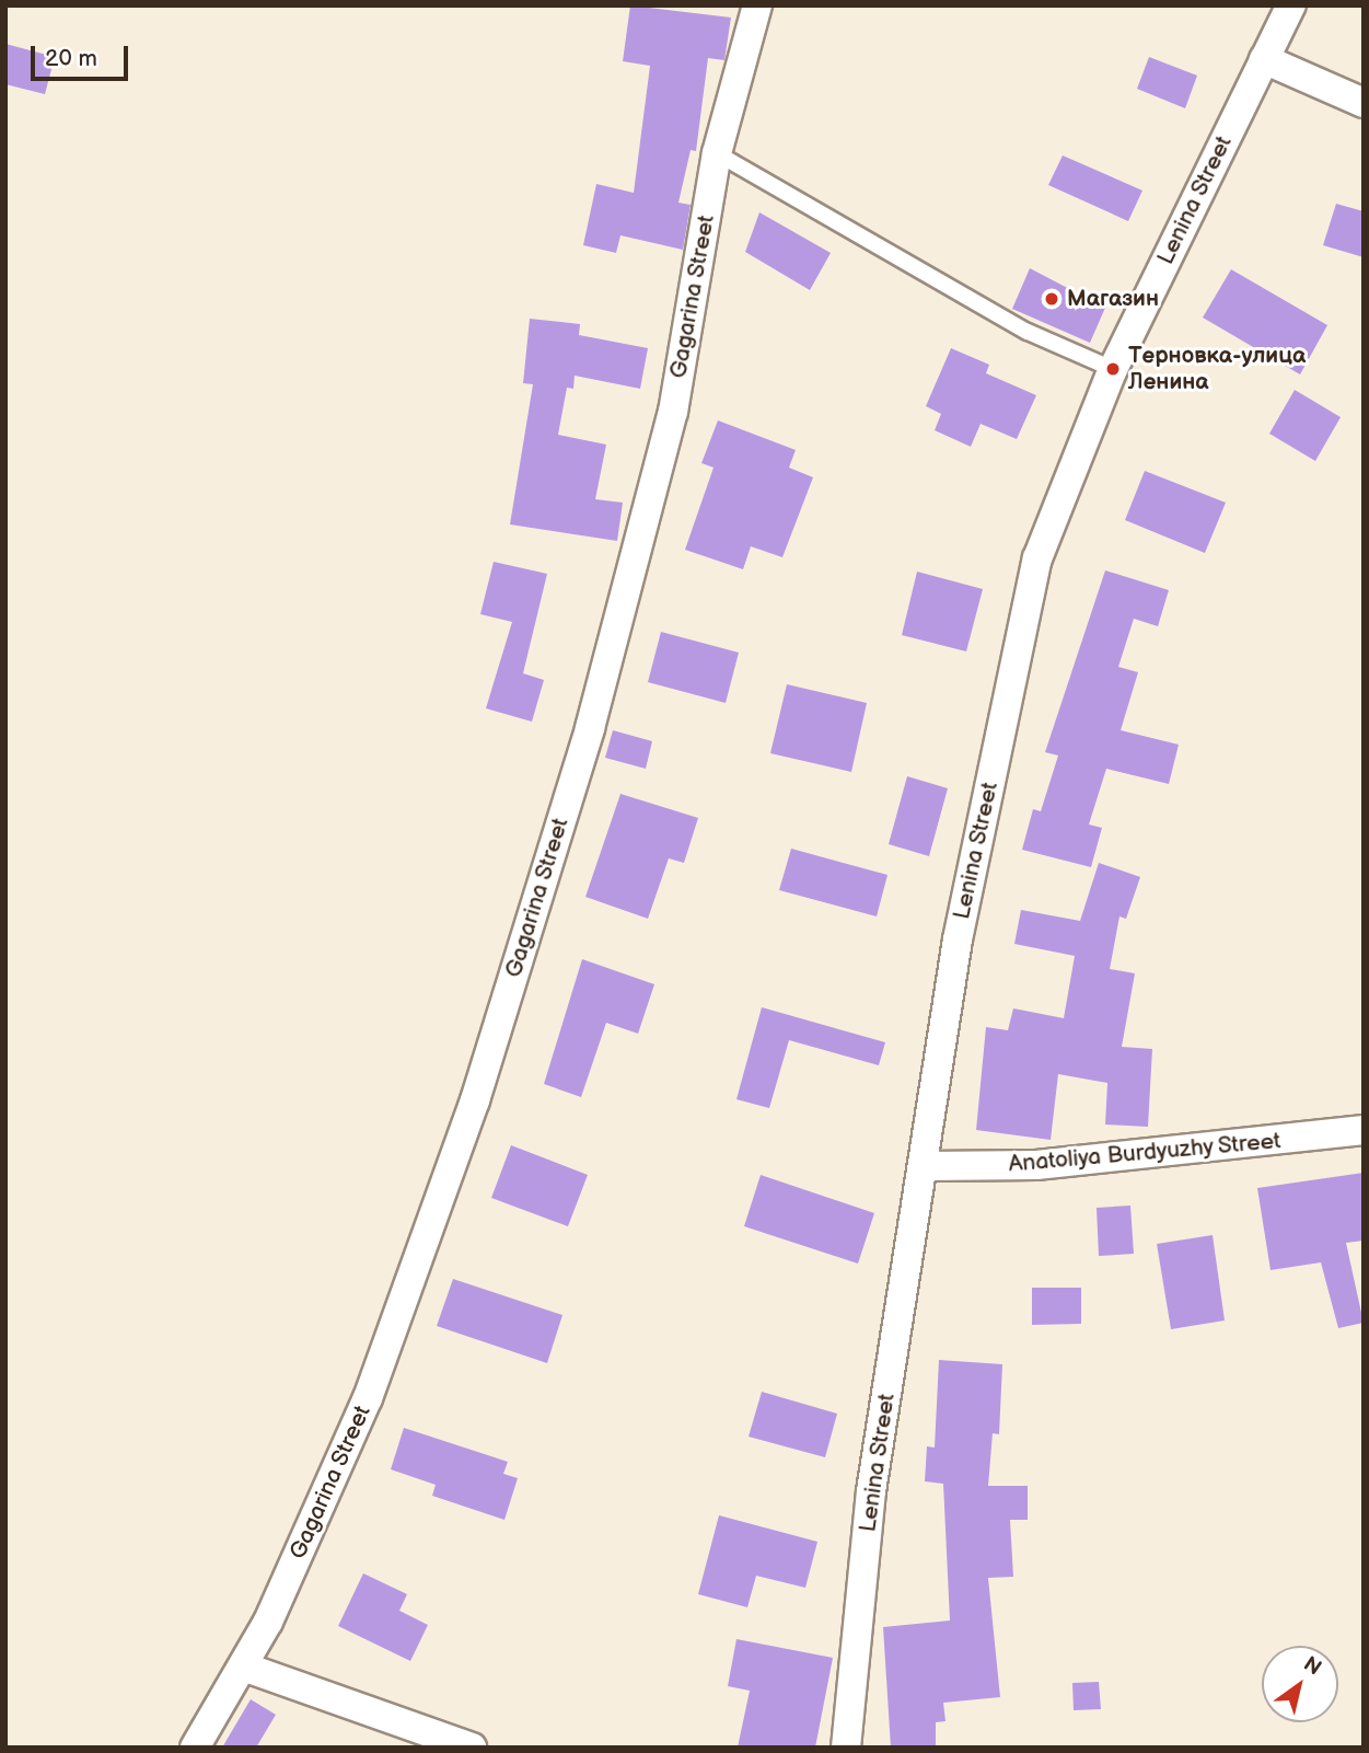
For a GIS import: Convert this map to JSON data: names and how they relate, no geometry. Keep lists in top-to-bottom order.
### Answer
{
  "streets": {
    "street": ["Lenina Street", "Gagarina Street", "Anatoliya Burdyuzhy Street"]
  },
  "crossings": [
    ["Lenina Street", "Anatoliya Burdyuzhy Street"]
  ],
  "places": ["Магазин", "Терновка-улица Ленина"],
  "scale_bar": "20 m",
  "north": "top right"
}
